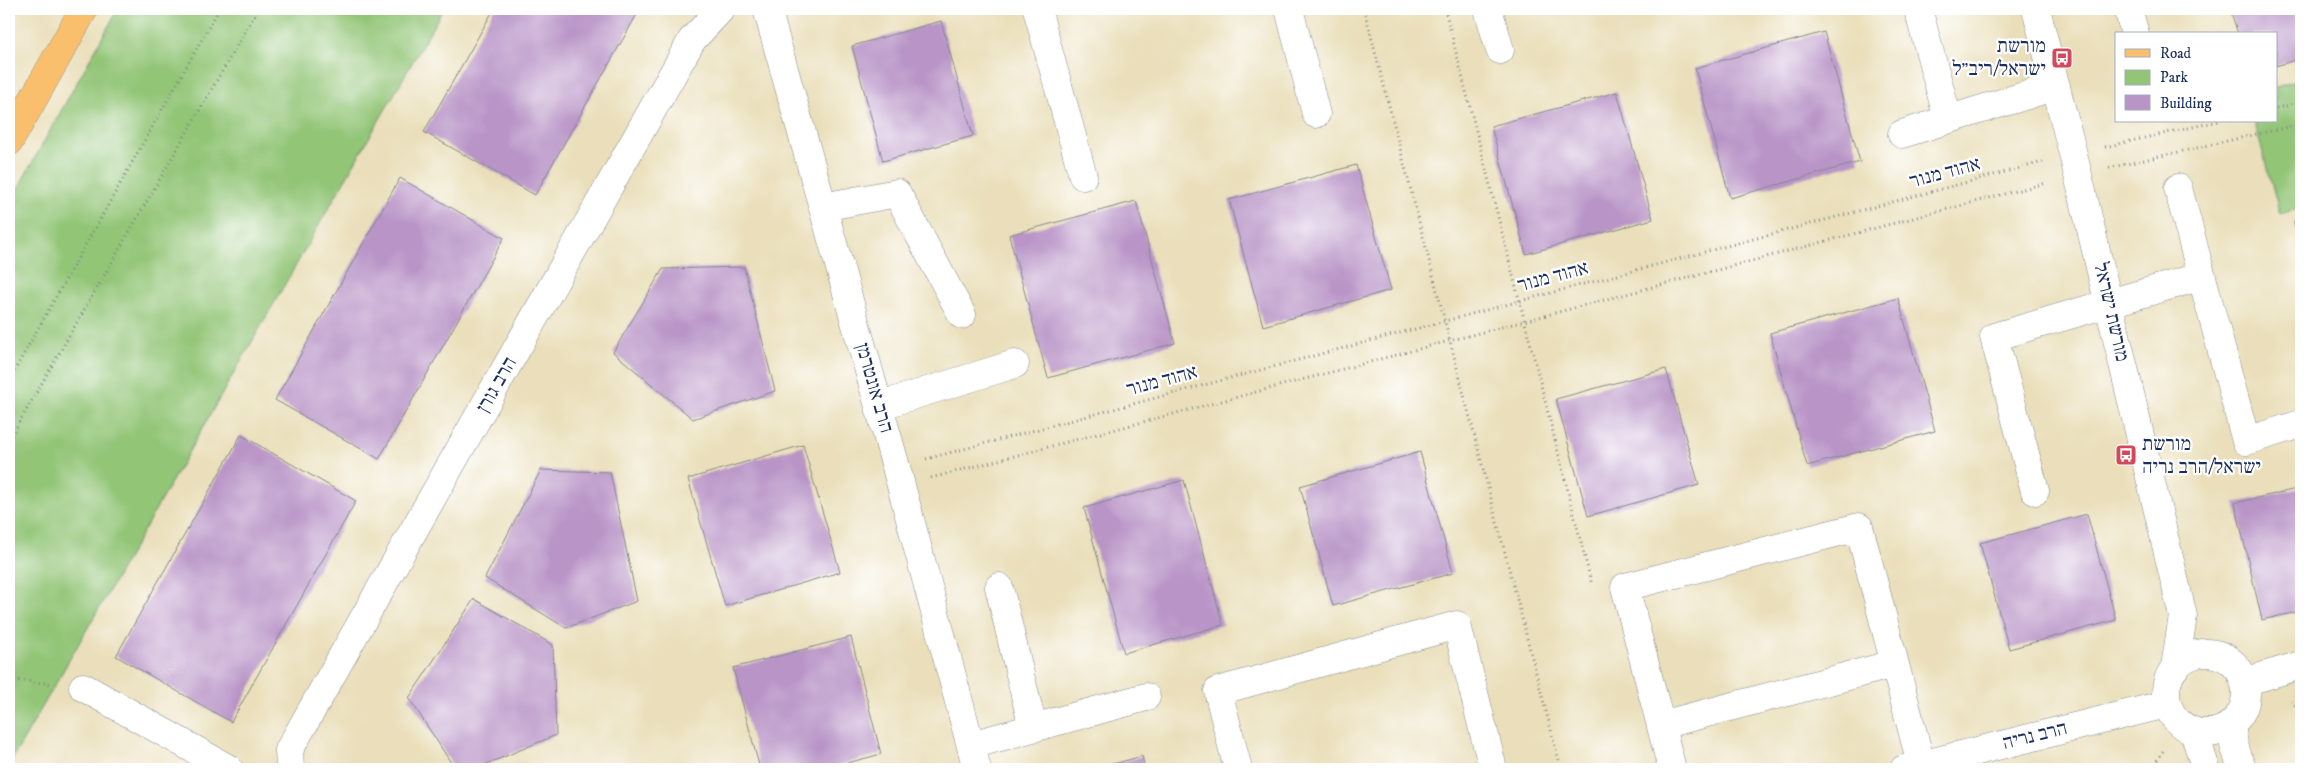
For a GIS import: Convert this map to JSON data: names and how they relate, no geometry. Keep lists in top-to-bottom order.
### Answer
{
  "streets": {
    "street": [
      "מורשת ישראל",
      "הרב גורן",
      "הרב אונטרמן",
      "הרב נריה"
    ],
    "path": ["אהוד מנור"]
  },
  "crossings": [
    ["אהוד מנור", "מורשת ישראל"],
    ["אהוד מנור", "הרב אונטרמן"],
    ["מורשת ישראל", "הרב נריה"]
  ],
  "places": {
    "bus stop": ["מורשת ישראל/ריב״ל", "מורשת ישראל/הרב נריה"]
  },
  "legend": ["Road", "Park", "Building"]
}
